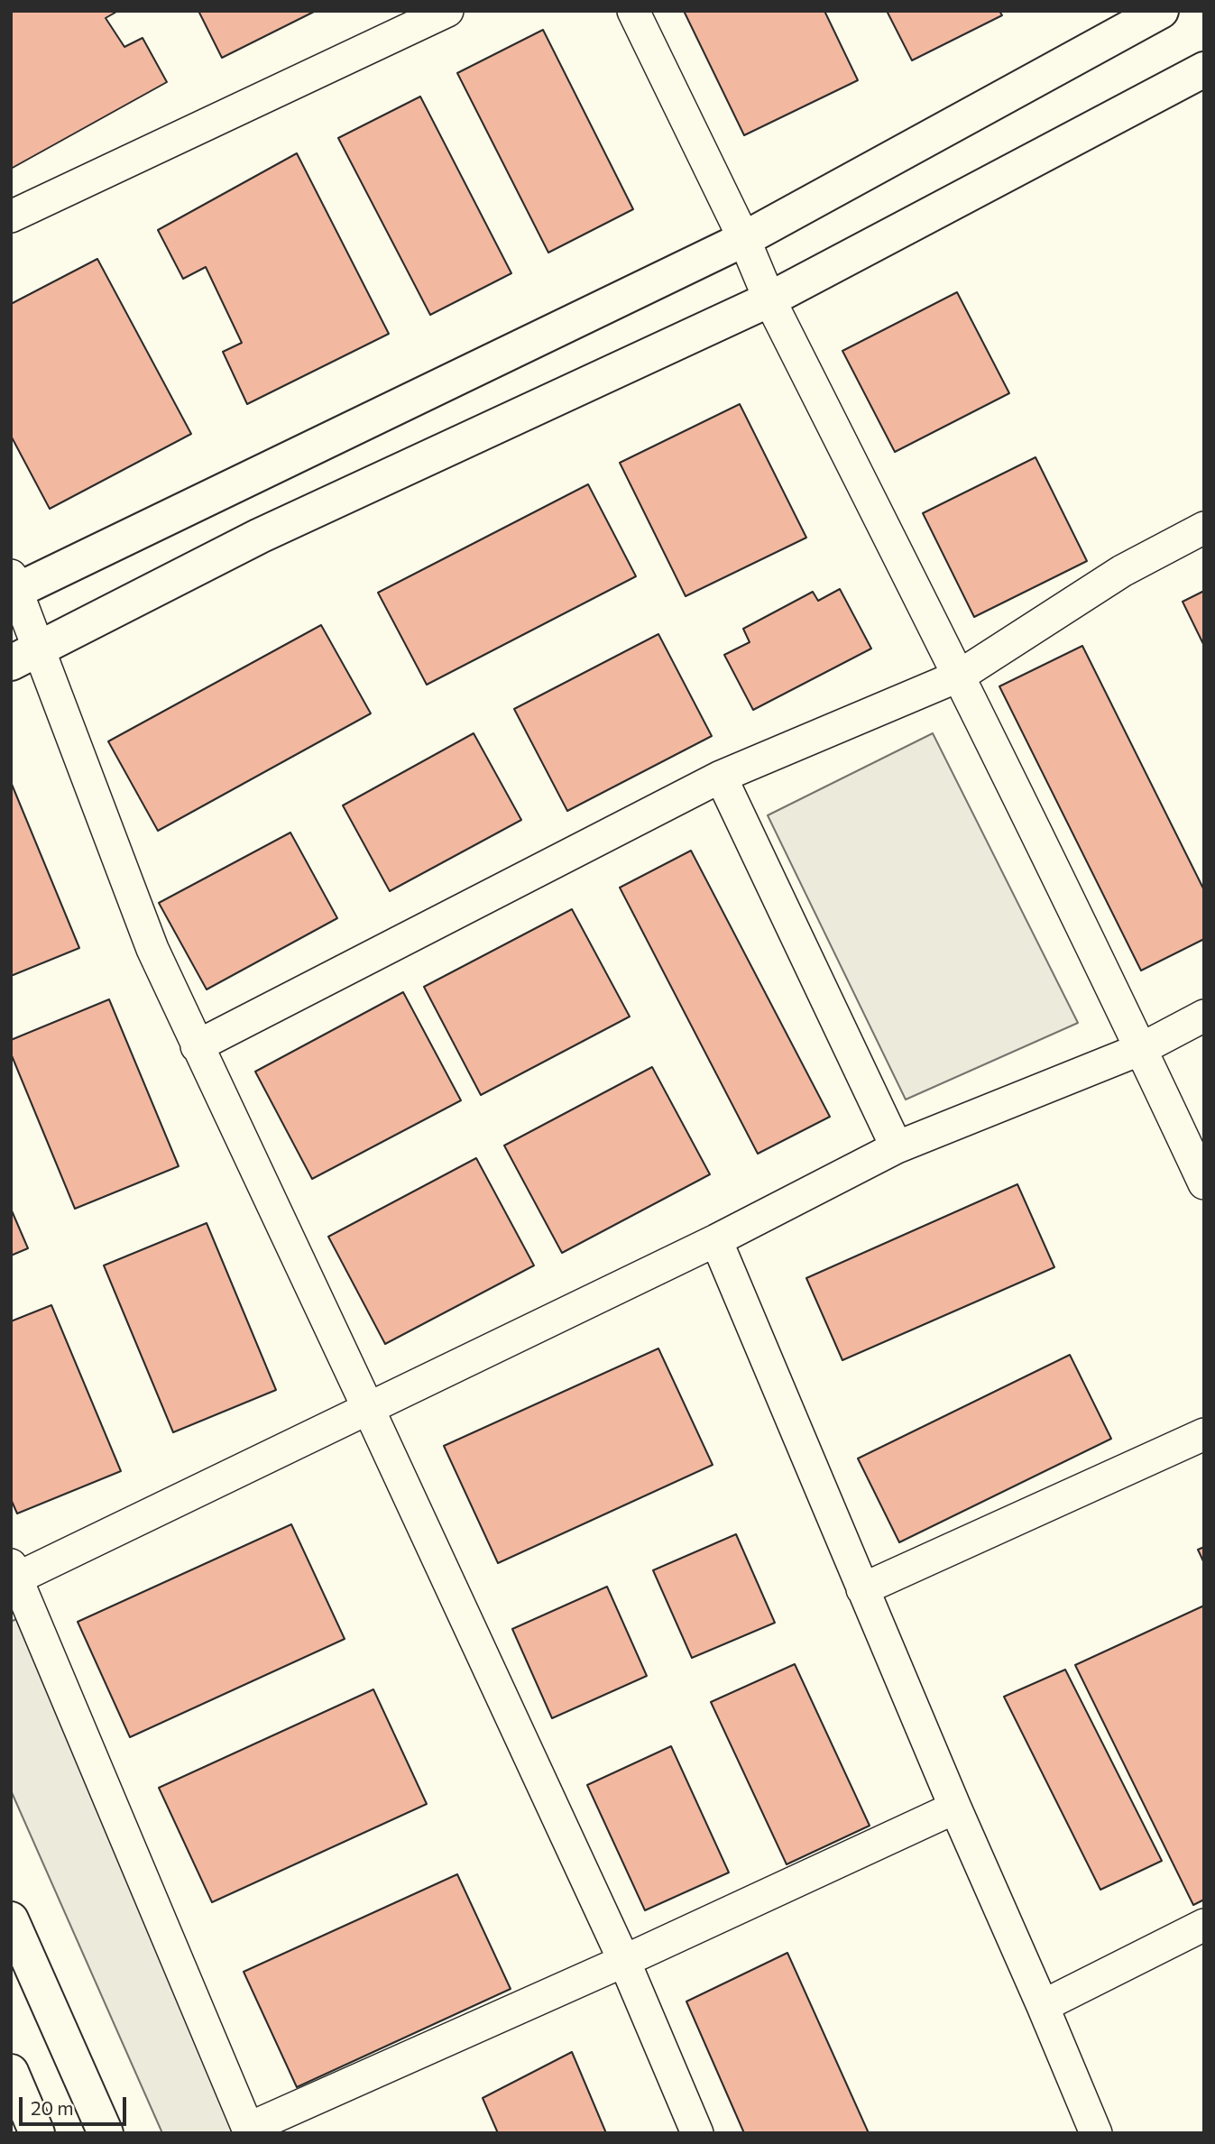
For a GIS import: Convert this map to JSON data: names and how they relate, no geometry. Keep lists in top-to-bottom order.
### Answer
{
  "scale_bar": "20 m"
}
